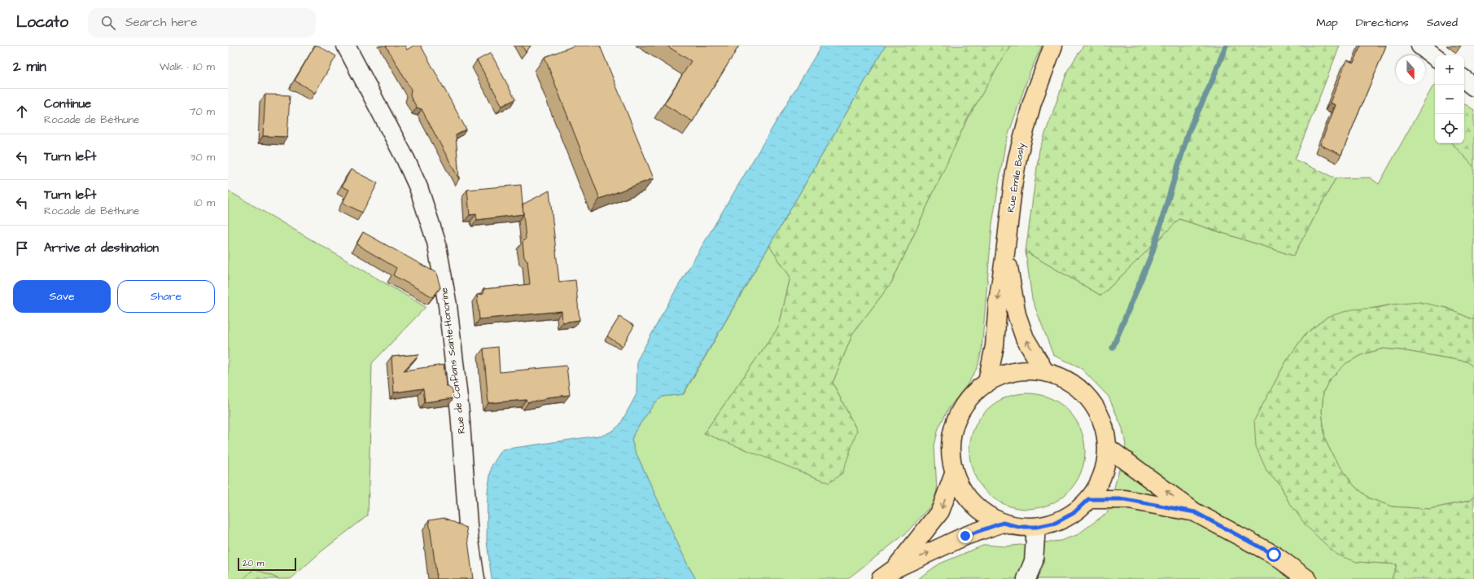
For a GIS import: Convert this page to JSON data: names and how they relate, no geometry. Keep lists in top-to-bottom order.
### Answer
{
  "streets": {
    "main road": ["Rue Émile Basly"],
    "street": ["Rue de Conflans Sainte-Honorine"]
  },
  "scale_bar": "20 m",
  "north": "bottom",
  "page": {
    "header": "Locato",
    "search": "Search here",
    "nav": ["Map", "Directions", "Saved"],
    "heading": ["2 min", "Walk · 110 m"],
    "map_buttons": ["+", "−"],
    "list": [
      ["Continue", "Rocade de Béthune", "70 m"],
      ["Turn left", "30 m"],
      ["Turn left", "Rocade de Béthune", "10 m"],
      "Arrive at destination"
    ],
    "buttons": ["Save", "Share"],
    "scale": "20 m"
  }
}
